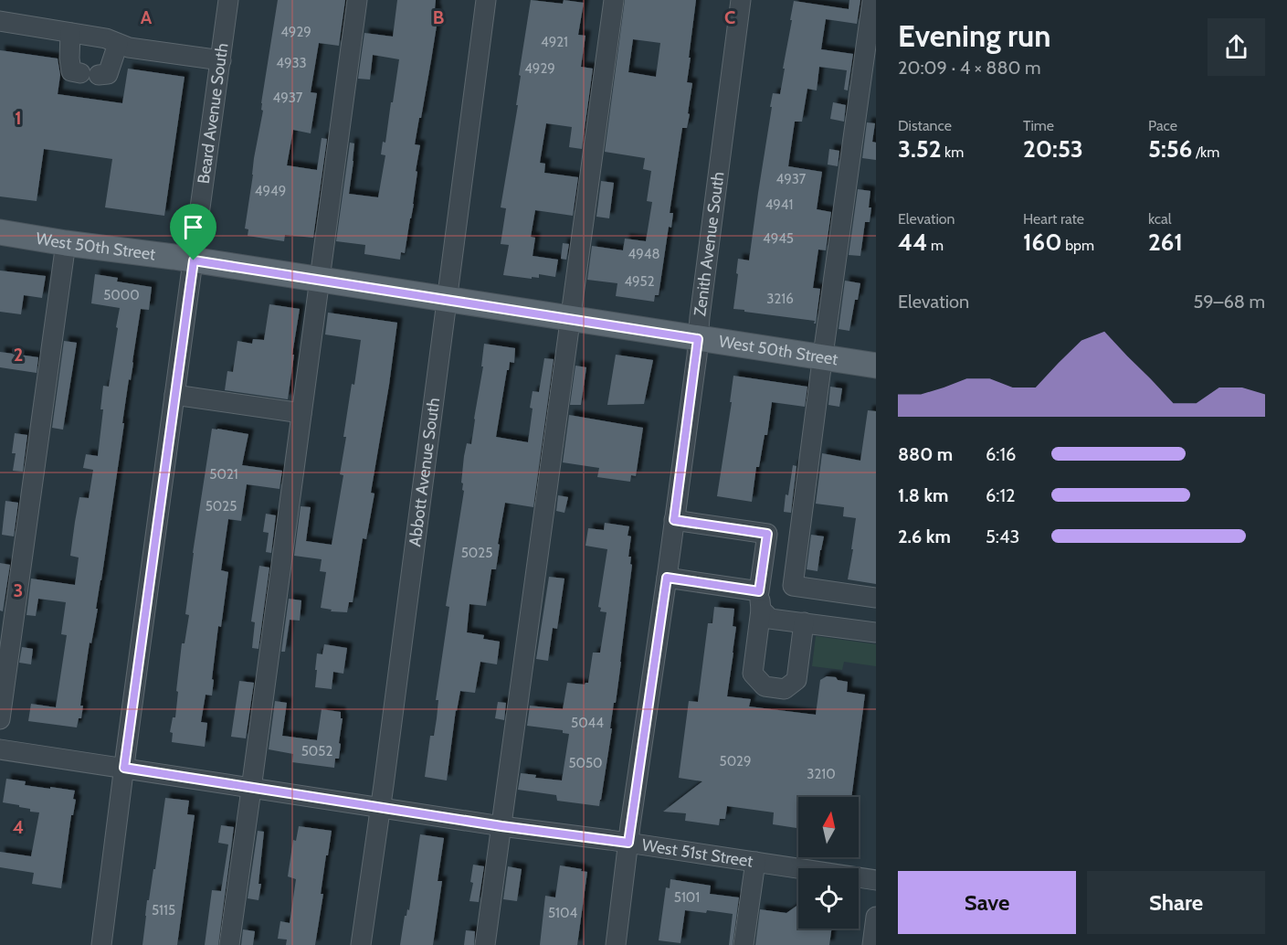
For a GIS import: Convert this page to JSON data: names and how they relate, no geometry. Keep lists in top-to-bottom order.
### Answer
{
  "streets": {
    "main road": ["West 50th Street"],
    "street": [
      "Beard Avenue South",
      "Zenith Avenue South",
      "Abbott Avenue South",
      "West 51st Street"
    ]
  },
  "crossings": [
    ["Beard Avenue South", "West 50th Street"],
    ["Beard Avenue South", "West 51st Street"],
    ["Zenith Avenue South", "West 50th Street"],
    ["Zenith Avenue South", "West 51st Street"],
    ["West 50th Street", "Abbott Avenue South"],
    ["Abbott Avenue South", "West 51st Street"]
  ],
  "house_numbers": [
    "4929",
    "4921",
    "4933",
    "4929",
    "4937",
    "4937",
    "4949",
    "4941",
    "4945",
    "4948",
    "4952",
    "5000",
    "3216",
    "5021",
    "5025",
    "5025",
    "5044",
    "5052",
    "5029",
    "5050",
    "3210",
    "5101",
    "5115",
    "5104"
  ],
  "north": "top",
  "page": {
    "heading": ["Evening run", "20:09 · 4 × 880 m"],
    "stats": [
      ["Distance", "3.52 km"],
      ["Time", "20:53"],
      ["Pace", "5:56 /km"],
      ["Elevation", "44 m"],
      ["Heart rate", "160 bpm"],
      ["kcal", "261"]
    ],
    "chart": ["Elevation", "59–68 m"],
    "list": [
      {
        "name": "880 m",
        "note": "6:16"
      },
      {
        "name": "1.8 km",
        "note": "6:12"
      },
      {
        "name": "2.6 km",
        "note": "5:43"
      }
    ],
    "buttons": ["Save", "Share"]
  },
  "grid": {
    "columns": ["A", "B", "C"],
    "rows": [
      "1",
      "2",
      "3",
      "4"
    ]
  }
}
